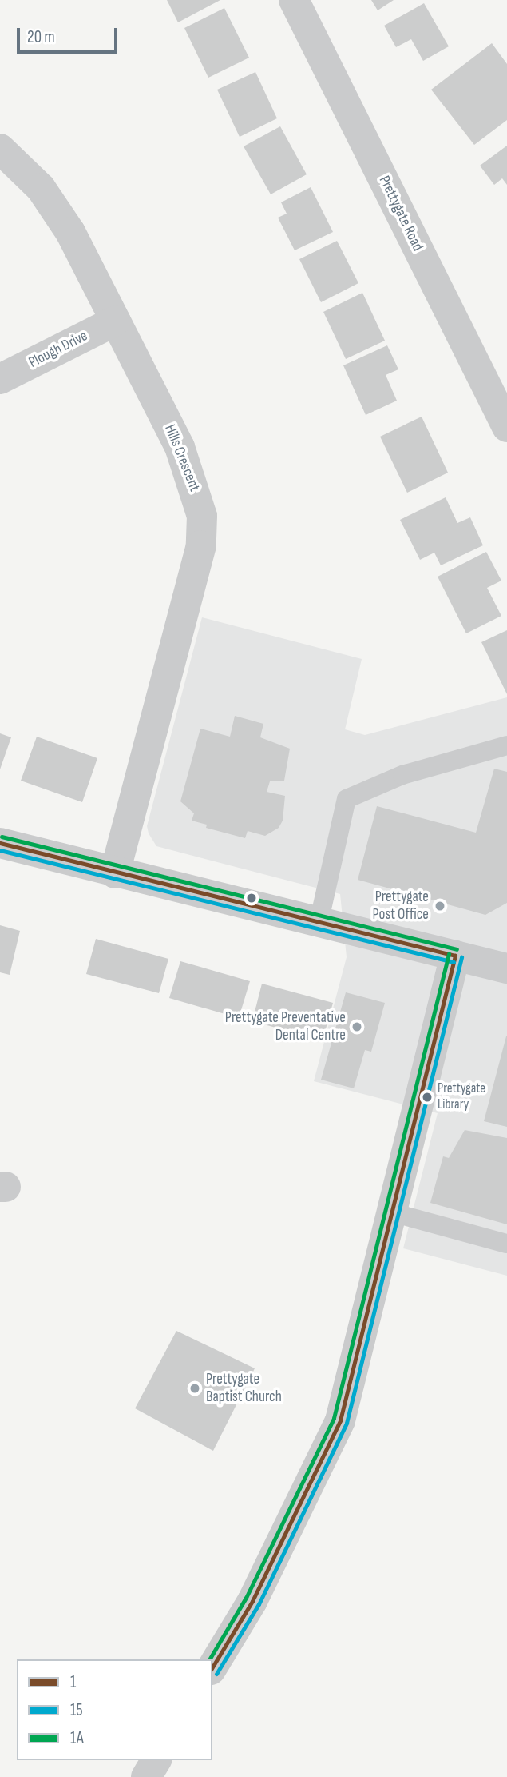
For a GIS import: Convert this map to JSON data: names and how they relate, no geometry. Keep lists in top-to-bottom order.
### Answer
{
  "streets": {
    "street": ["Prettygate Road", "Plough Drive", "Hills Crescent"]
  },
  "crossings": [
    ["Plough Drive", "Hills Crescent"]
  ],
  "places": [
    "Prettygate Post Office",
    "Prettygate Preventative Dental Centre",
    "Prettygate Library",
    "Prettygate Baptist Church"
  ],
  "lines": ["transit line 1A", "transit line 1", "transit line 15"],
  "legend": ["1", "15", "1A"],
  "scale_bar": "20 m"
}
